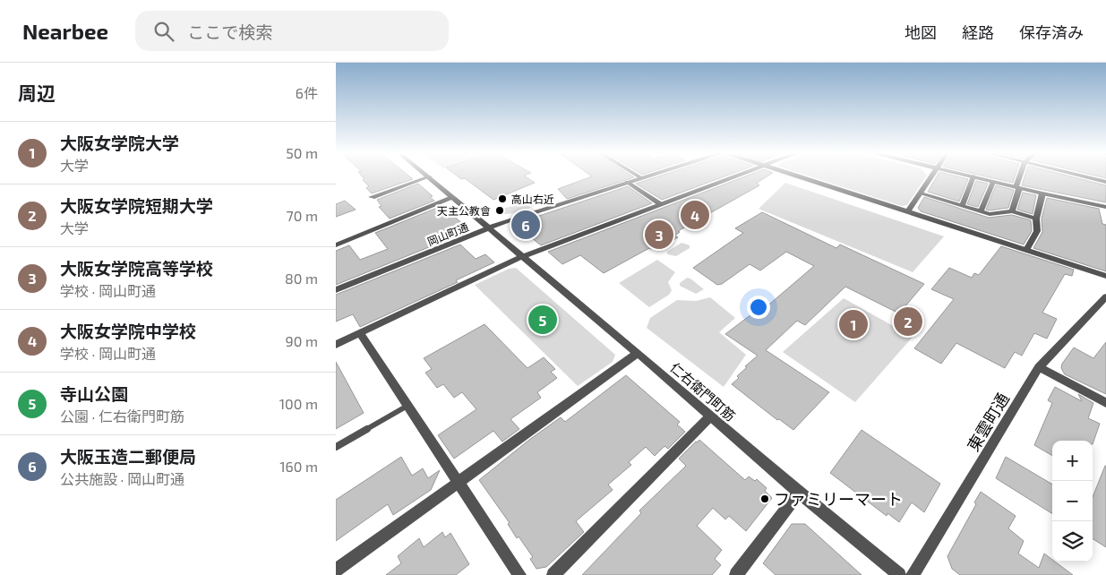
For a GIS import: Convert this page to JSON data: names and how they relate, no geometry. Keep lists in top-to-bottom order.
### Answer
{
  "streets": {
    "street": ["岡山町通", "仁右衛門町筋", "東雲町通"]
  },
  "crossings": [
    ["岡山町通", "仁右衛門町筋"]
  ],
  "places": ["高山右近", "天主公教會", "ファミリーマート"],
  "page": {
    "header": "Nearbee",
    "search": "ここで検索",
    "nav": ["地図", "経路", "保存済み"],
    "heading": ["周辺", "6件"],
    "list": [
      {
        "mark": "1",
        "name": "大阪女学院大学",
        "note": "大学",
        "value": "50 m"
      },
      {
        "mark": "2",
        "name": "大阪女学院短期大学",
        "note": "大学",
        "value": "70 m"
      },
      {
        "mark": "3",
        "name": "大阪女学院高等学校",
        "note": "学校 · 岡山町通",
        "value": "80 m"
      },
      {
        "mark": "4",
        "name": "大阪女学院中学校",
        "note": "学校 · 岡山町通",
        "value": "90 m"
      },
      {
        "mark": "5",
        "name": "寺山公園",
        "note": "公園 · 仁右衛門町筋",
        "value": "100 m"
      },
      {
        "mark": "6",
        "name": "大阪玉造二郵便局",
        "note": "公共施設 · 岡山町通",
        "value": "160 m"
      }
    ],
    "pins": [
      "4",
      "6",
      "3",
      "5",
      "2",
      "1"
    ],
    "map_buttons": ["+", "−"]
  }
}
